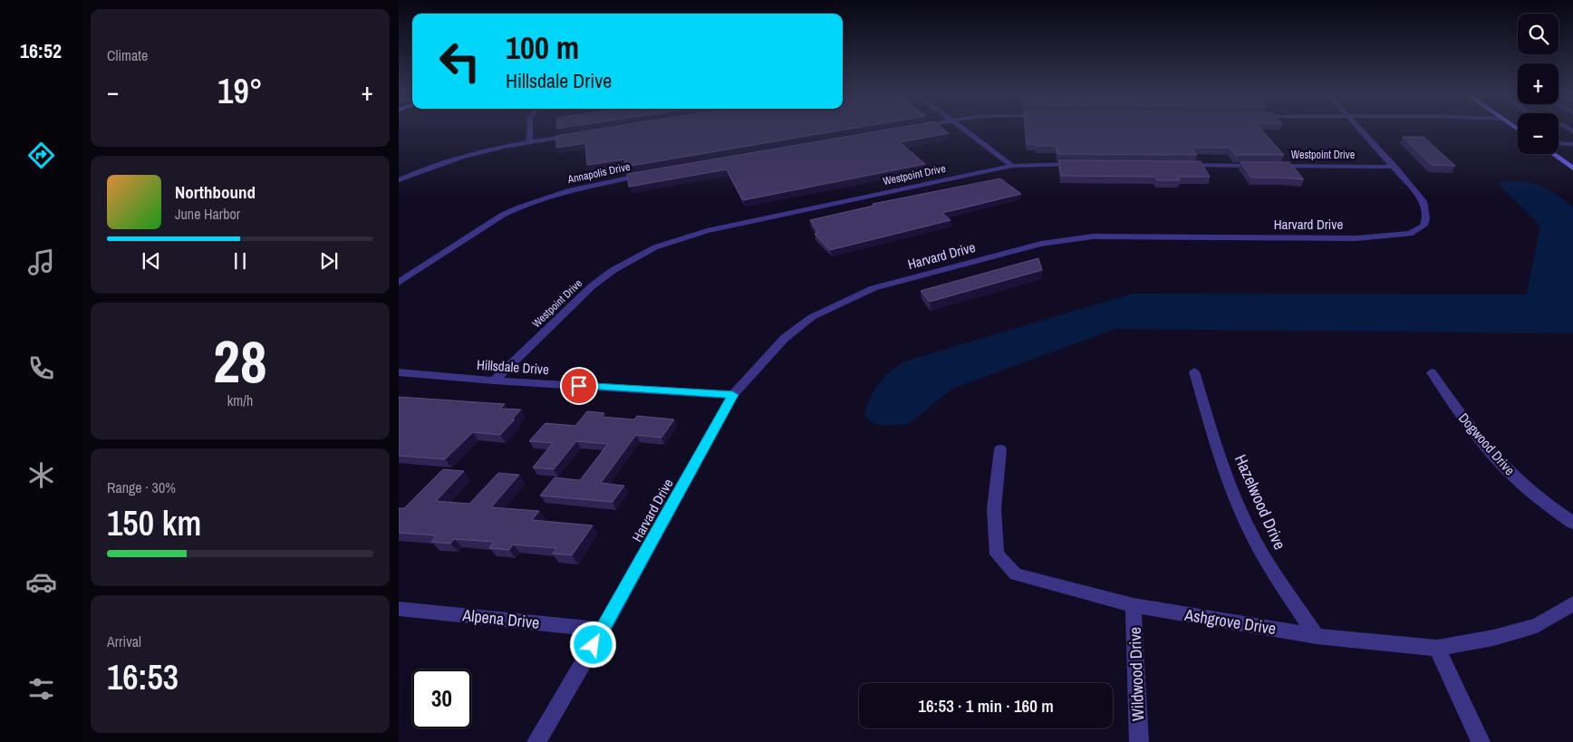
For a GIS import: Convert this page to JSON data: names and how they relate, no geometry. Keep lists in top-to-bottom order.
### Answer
{
  "streets": {
    "street": [
      "Westpoint Drive",
      "Annapolis Drive",
      "Harvard Drive",
      "Hillsdale Drive",
      "Dogwood Drive",
      "Hazelwood Drive",
      "Alpena Drive",
      "Ashgrove Drive",
      "Wildwood Drive"
    ]
  },
  "crossings": [
    ["Westpoint Drive", "Harvard Drive"],
    ["Westpoint Drive", "Hillsdale Drive"],
    ["Harvard Drive", "Hillsdale Drive"],
    ["Harvard Drive", "Alpena Drive"],
    ["Hazelwood Drive", "Ashgrove Drive"],
    ["Ashgrove Drive", "Wildwood Drive"]
  ],
  "page": {
    "tabs": "16:52",
    "tile": [
      "Climate",
      ["28", "km/h"],
      ["Range · 30%", "150 km"],
      ["Arrival", "16:53"]
    ],
    "map_buttons": ["+", "−"],
    "turn": ["100 m", "Hillsdale Drive"],
    "heat": ["−", "19°", "+"],
    "song": ["Northbound", "June Harbor"],
    "limit": "30",
    "trip": "16:53 · 1 min · 160 m"
  }
}
